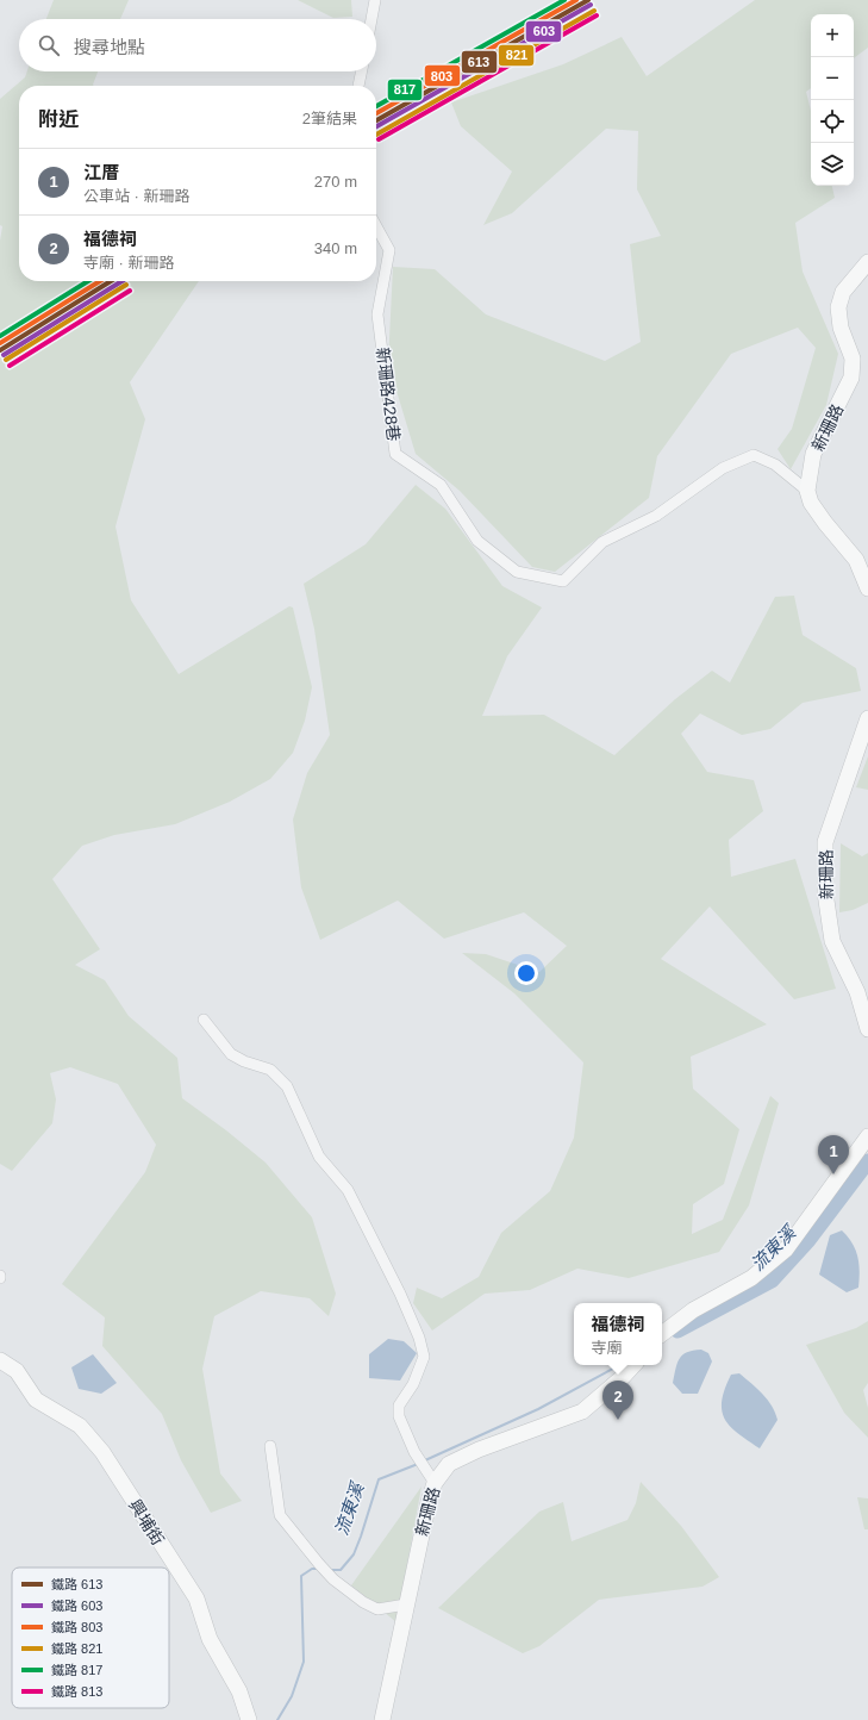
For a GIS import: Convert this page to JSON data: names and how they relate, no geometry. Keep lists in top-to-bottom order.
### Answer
{
  "streets": {
    "street": ["新珊路428巷", "新珊路", "興埔街"]
  },
  "crossings": [
    ["新珊路428巷", "新珊路"]
  ],
  "water": ["流東溪"],
  "lines": [
    "rail line 613",
    "rail line 803",
    "rail line 817",
    "rail line 603",
    "rail line 821",
    "rail line 813"
  ],
  "legend": [
    "鐵路 613",
    "鐵路 603",
    "鐵路 803",
    "鐵路 821",
    "鐵路 817",
    "鐵路 813"
  ],
  "page": {
    "map_buttons": ["+", "−"],
    "search": "搜尋地點",
    "heading": ["附近", "2筆結果"],
    "list": [
      {
        "mark": "1",
        "name": "江厝",
        "note": "公車站 · 新珊路",
        "value": "270 m"
      },
      {
        "mark": "2",
        "name": "福德祠",
        "note": "寺廟 · 新珊路",
        "value": "340 m"
      }
    ],
    "pins": ["1", "2"],
    "popup": ["福德祠", "寺廟"]
  }
}
